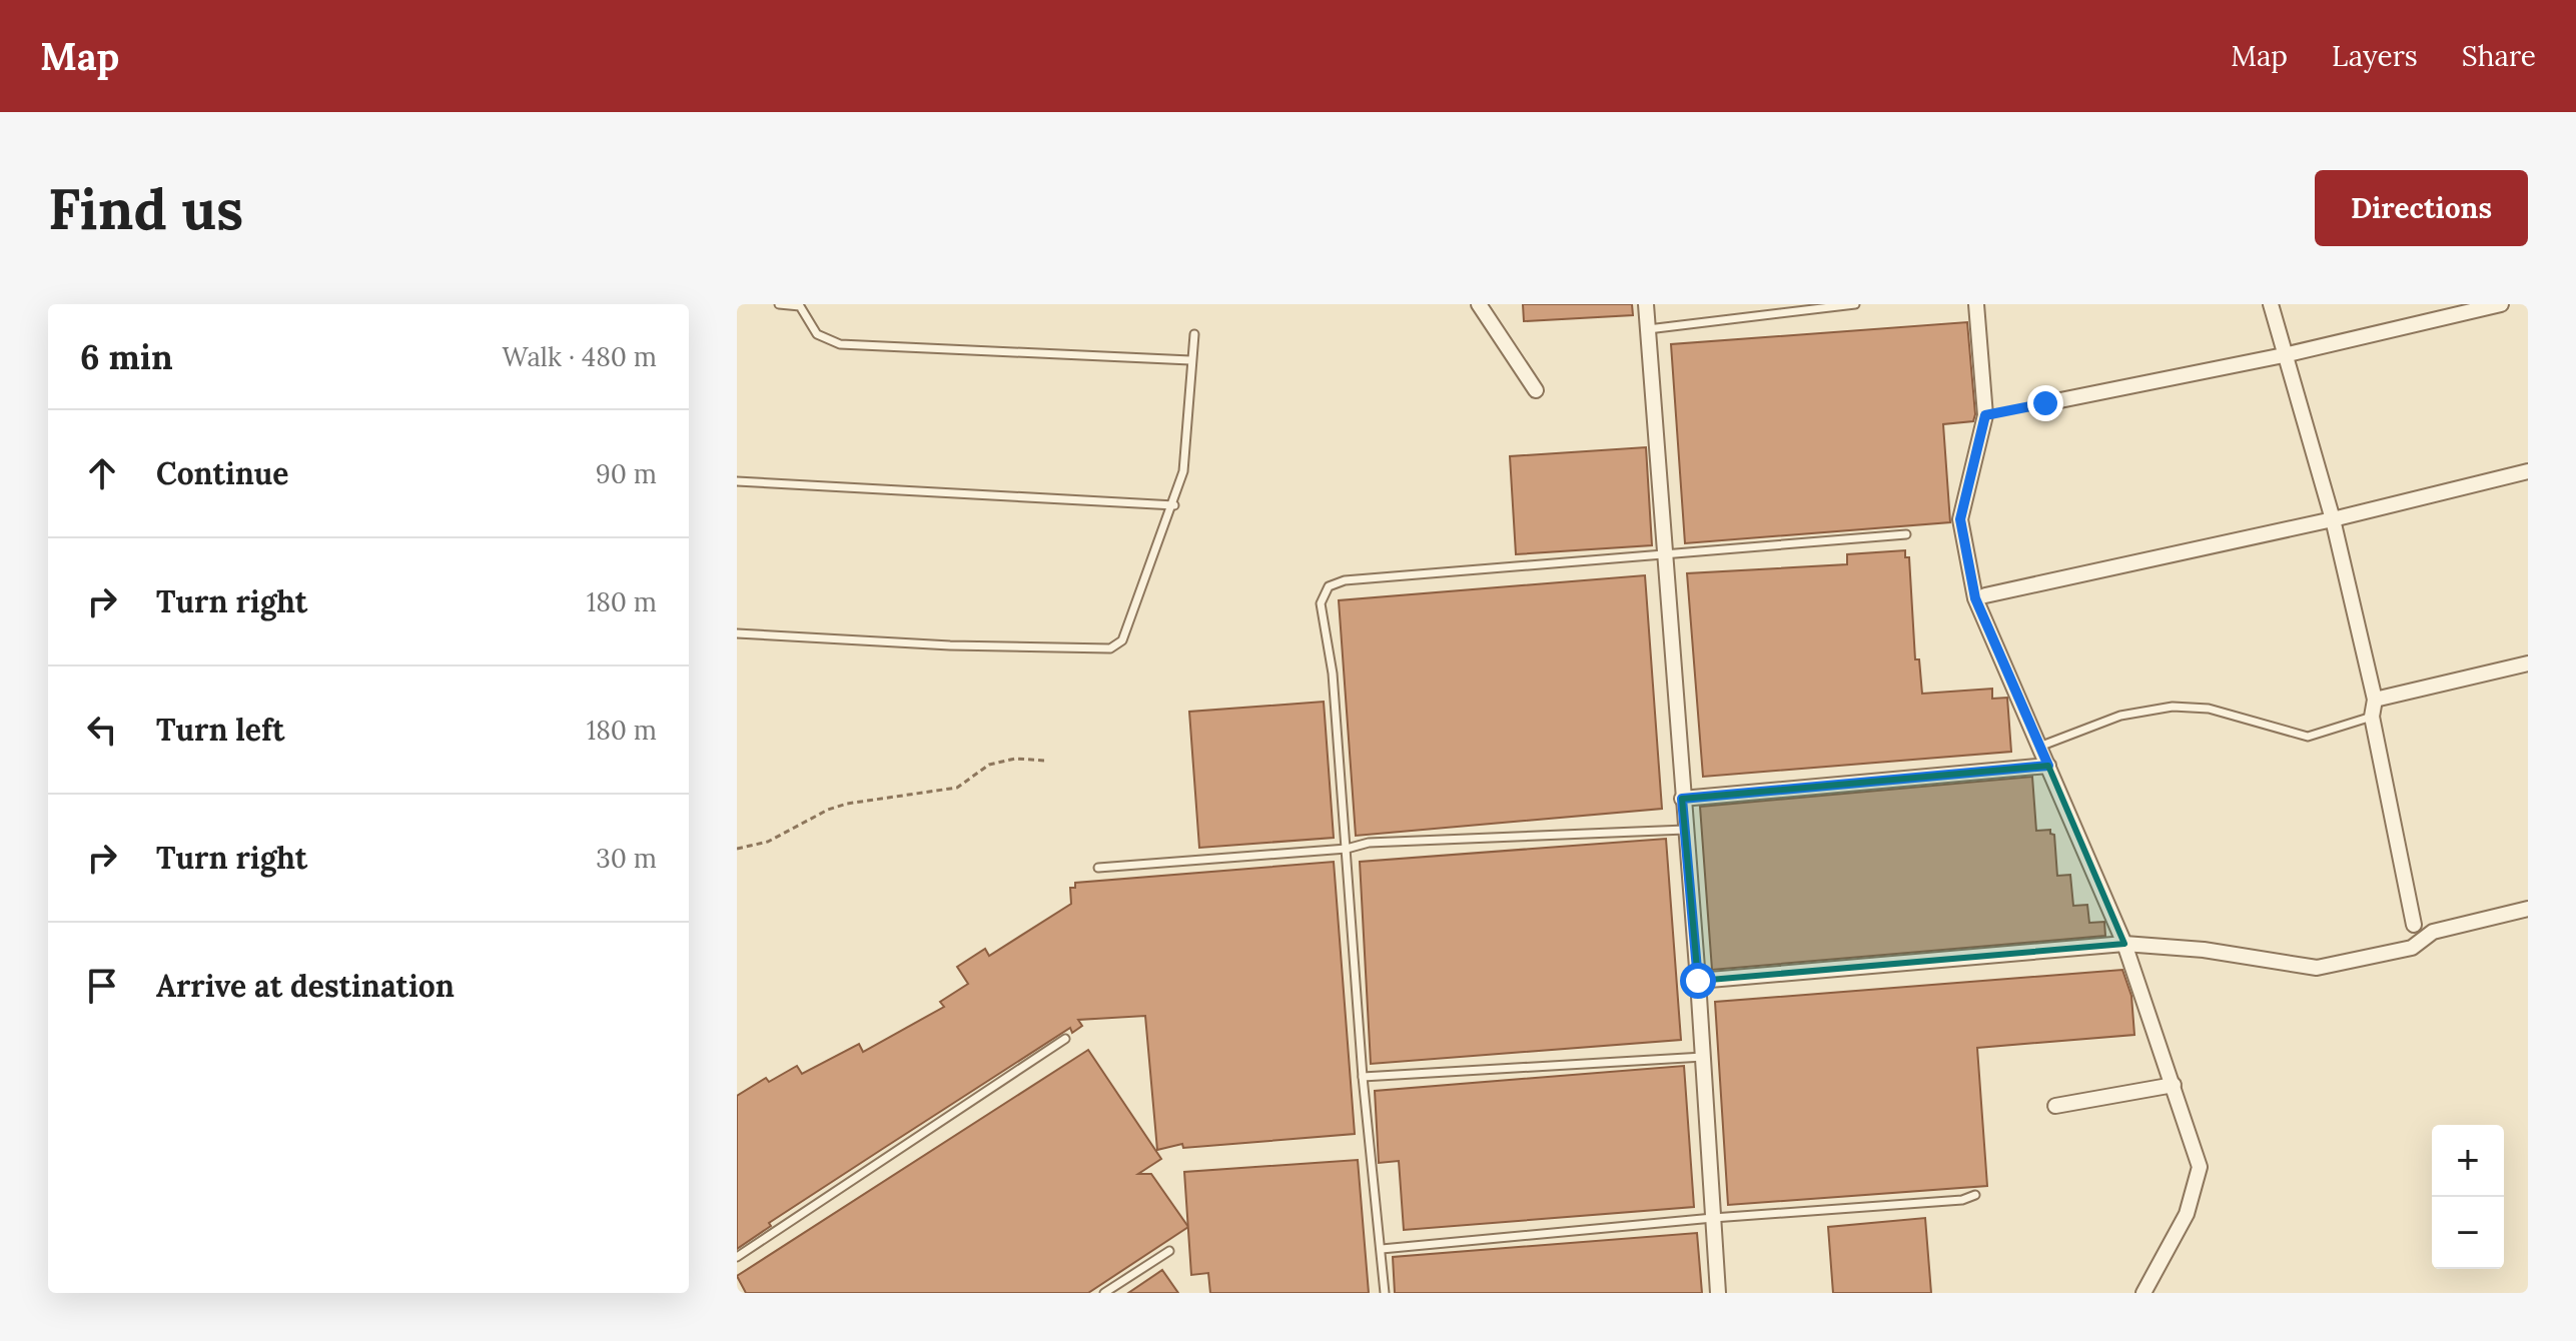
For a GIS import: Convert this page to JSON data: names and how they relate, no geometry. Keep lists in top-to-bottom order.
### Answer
{
  "page": {
    "header": "Map",
    "nav": ["Map", "Layers", "Share"],
    "buttons": "Directions",
    "title": "Find us",
    "heading": ["6 min", "Walk · 480 m"],
    "list": [
      ["Continue", "90 m"],
      ["Turn right", "180 m"],
      ["Turn left", "180 m"],
      ["Turn right", "30 m"],
      "Arrive at destination"
    ],
    "map_buttons": ["+", "−"]
  }
}
